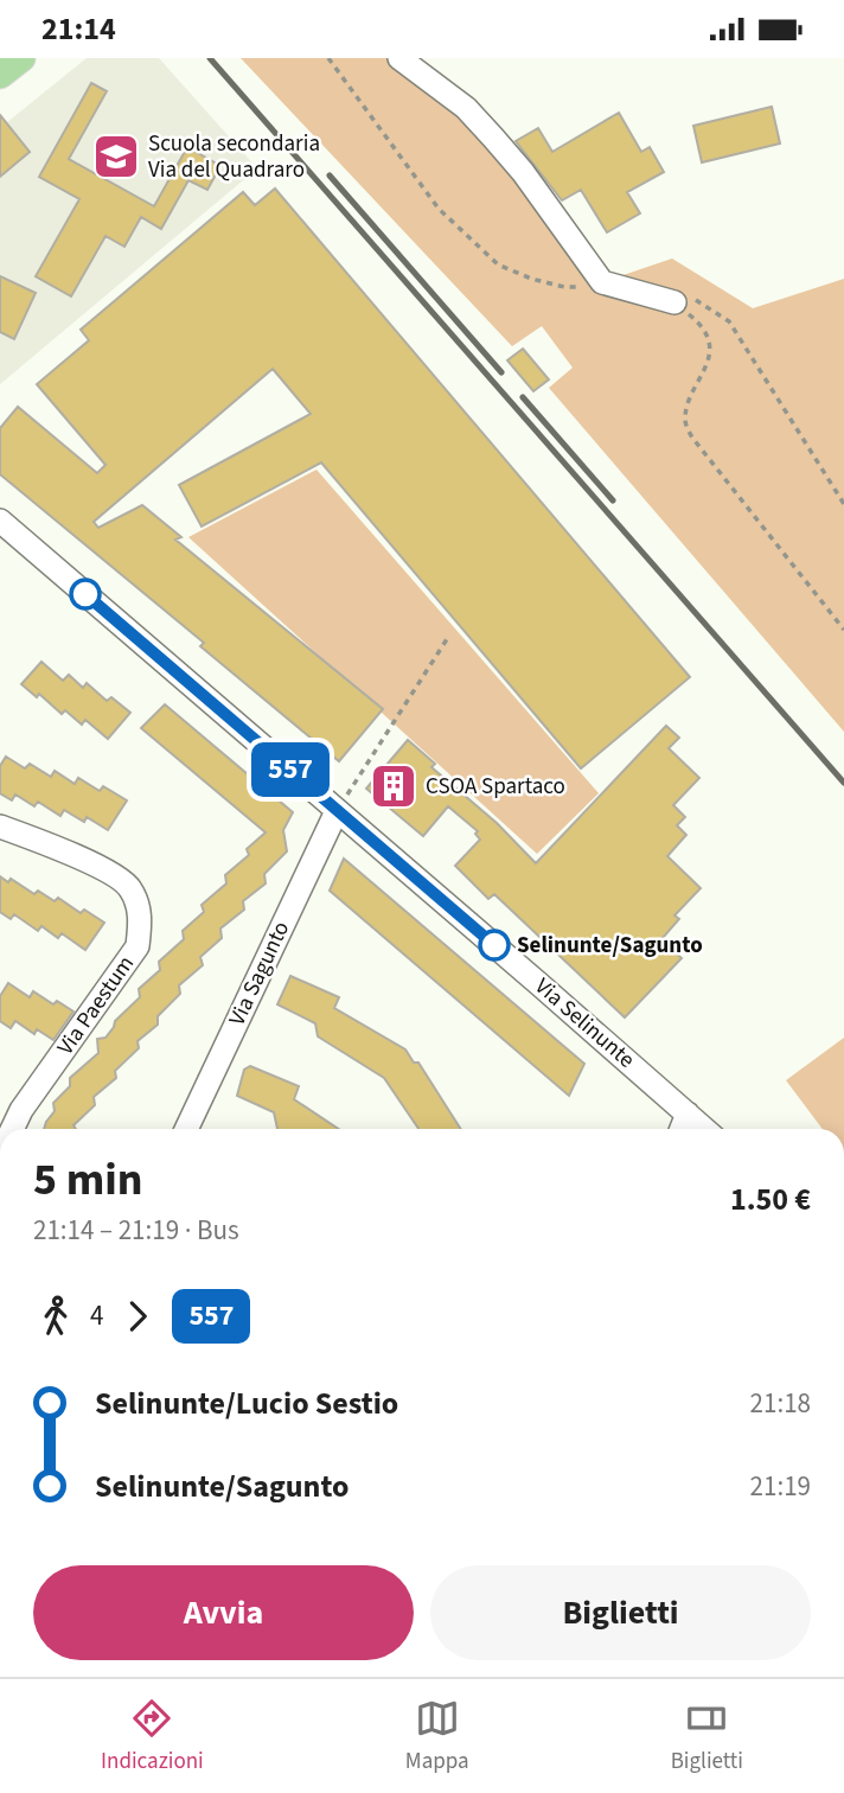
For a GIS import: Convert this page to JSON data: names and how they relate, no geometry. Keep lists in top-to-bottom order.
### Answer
{
  "streets": {
    "street": ["Via Sagunto", "Via Paestum", "Via Selinunte"]
  },
  "crossings": [
    ["Via Sagunto", "Via Selinunte"]
  ],
  "places": {
    "school or university": ["Scuola secondaria Via del Quadraro"],
    "building": ["CSOA Spartaco"],
    "other": ["Selinunte/Sagunto"]
  },
  "lines": ["bus line 557"],
  "page": {
    "status": "21:14",
    "on_map": "557",
    "heading": ["5 min", "21:14 – 21:19 · Bus", "1.50 €"],
    "legs": ["4", "557"],
    "list": [
      {
        "name": "Selinunte/Lucio Sestio",
        "value": "21:18"
      },
      {
        "name": "Selinunte/Sagunto",
        "value": "21:19"
      }
    ],
    "buttons": ["Avvia", "Biglietti"],
    "tabs": ["Indicazioni", "Mappa", "Biglietti"]
  }
}
